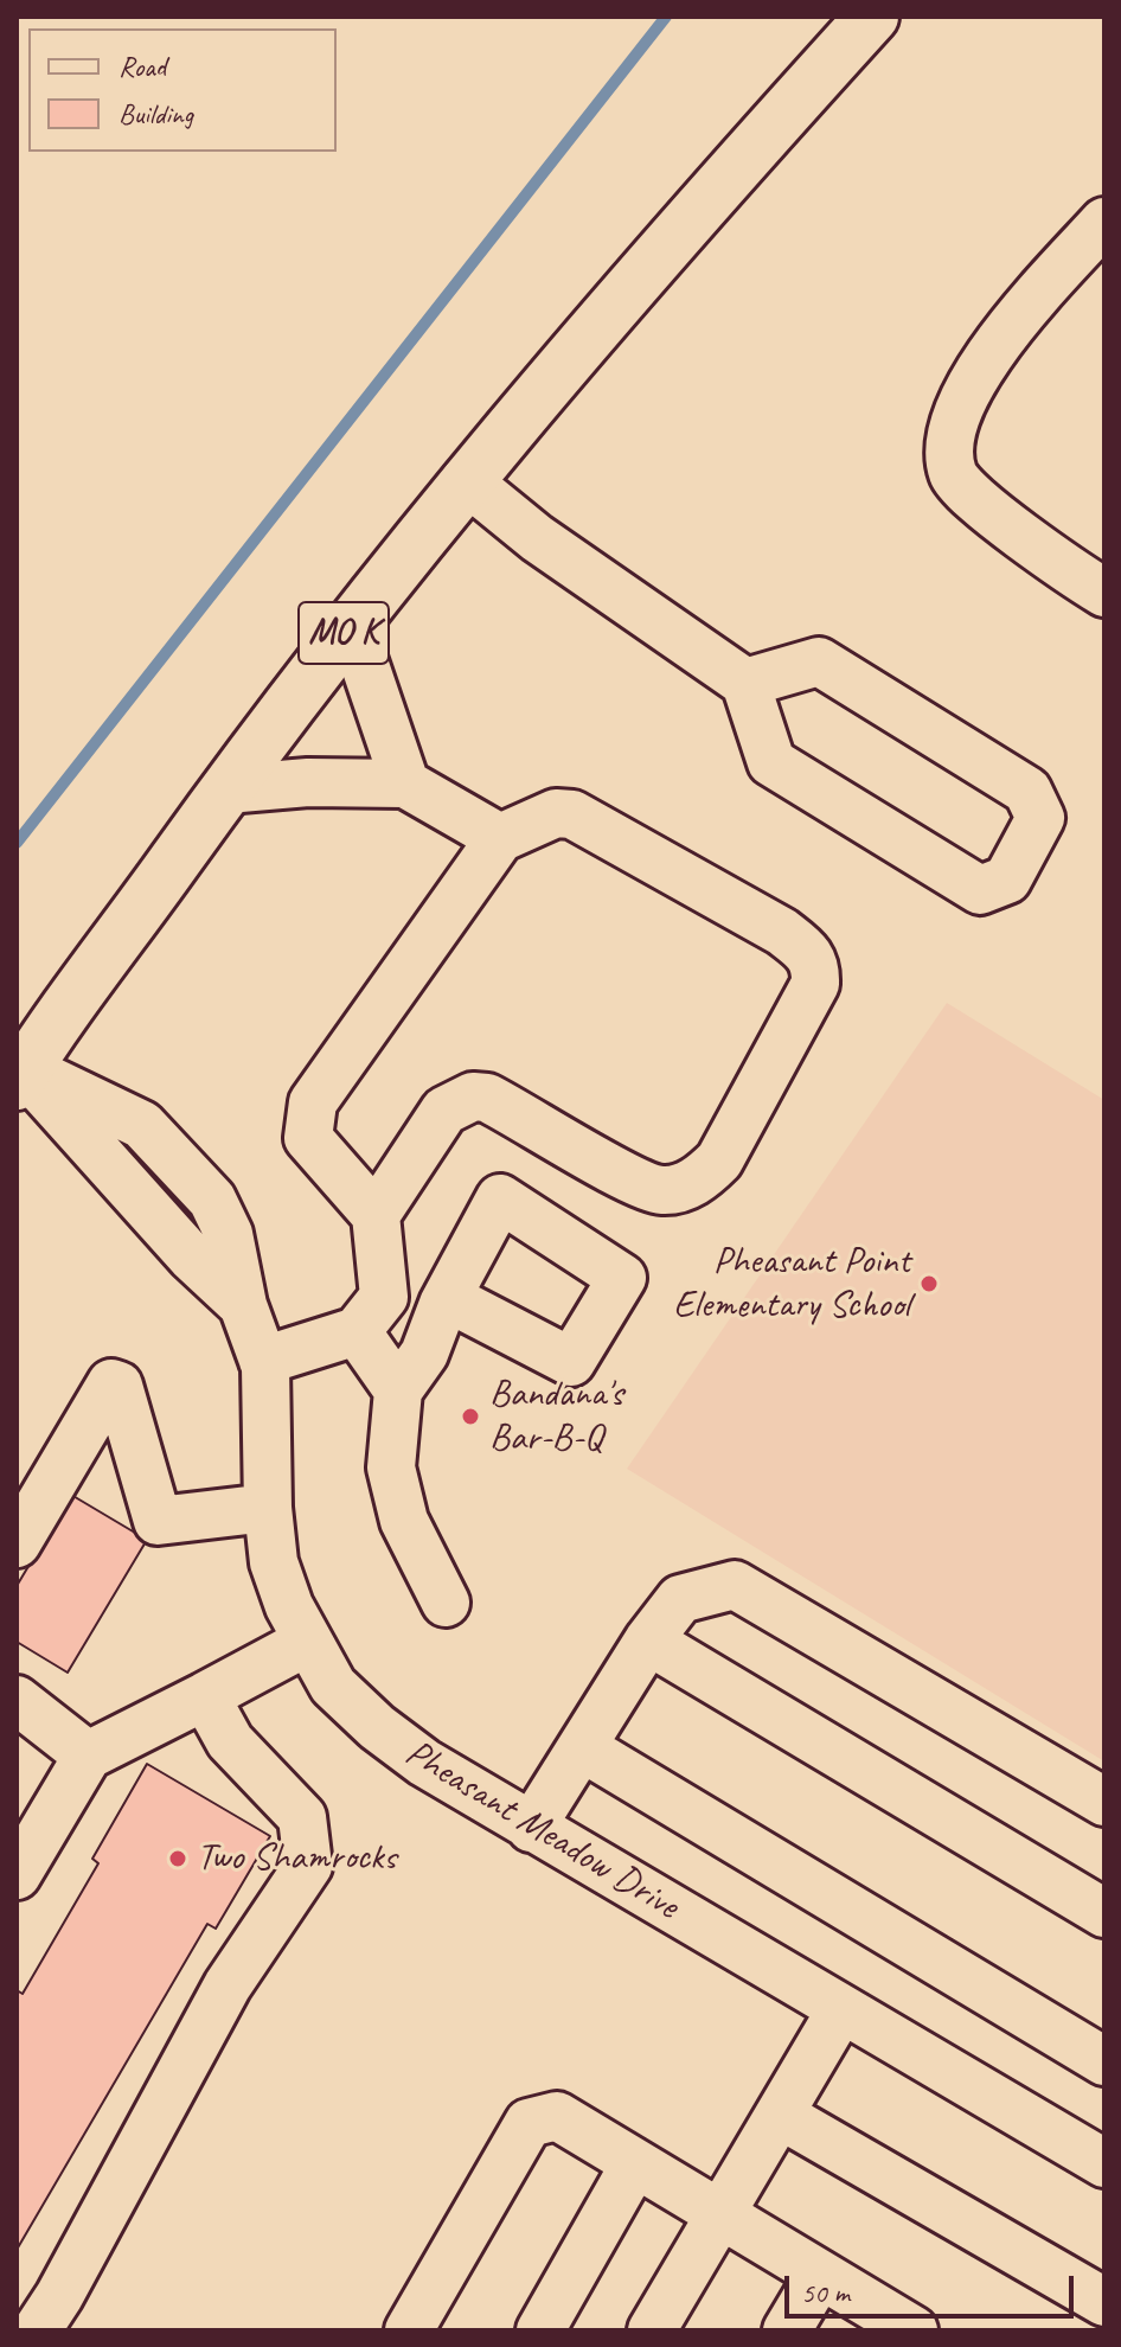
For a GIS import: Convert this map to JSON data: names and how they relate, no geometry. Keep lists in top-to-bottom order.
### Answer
{
  "streets": {
    "main road": ["MO K"],
    "street": ["Pheasant Meadow Drive"]
  },
  "crossings": [
    ["MO K", "Pheasant Meadow Drive"]
  ],
  "places": ["Pheasant Point Elementary School", "Bandana's Bar-B-Q", "Two Shamrocks"],
  "legend": ["Road", "Building"],
  "scale_bar": "50 m"
}
